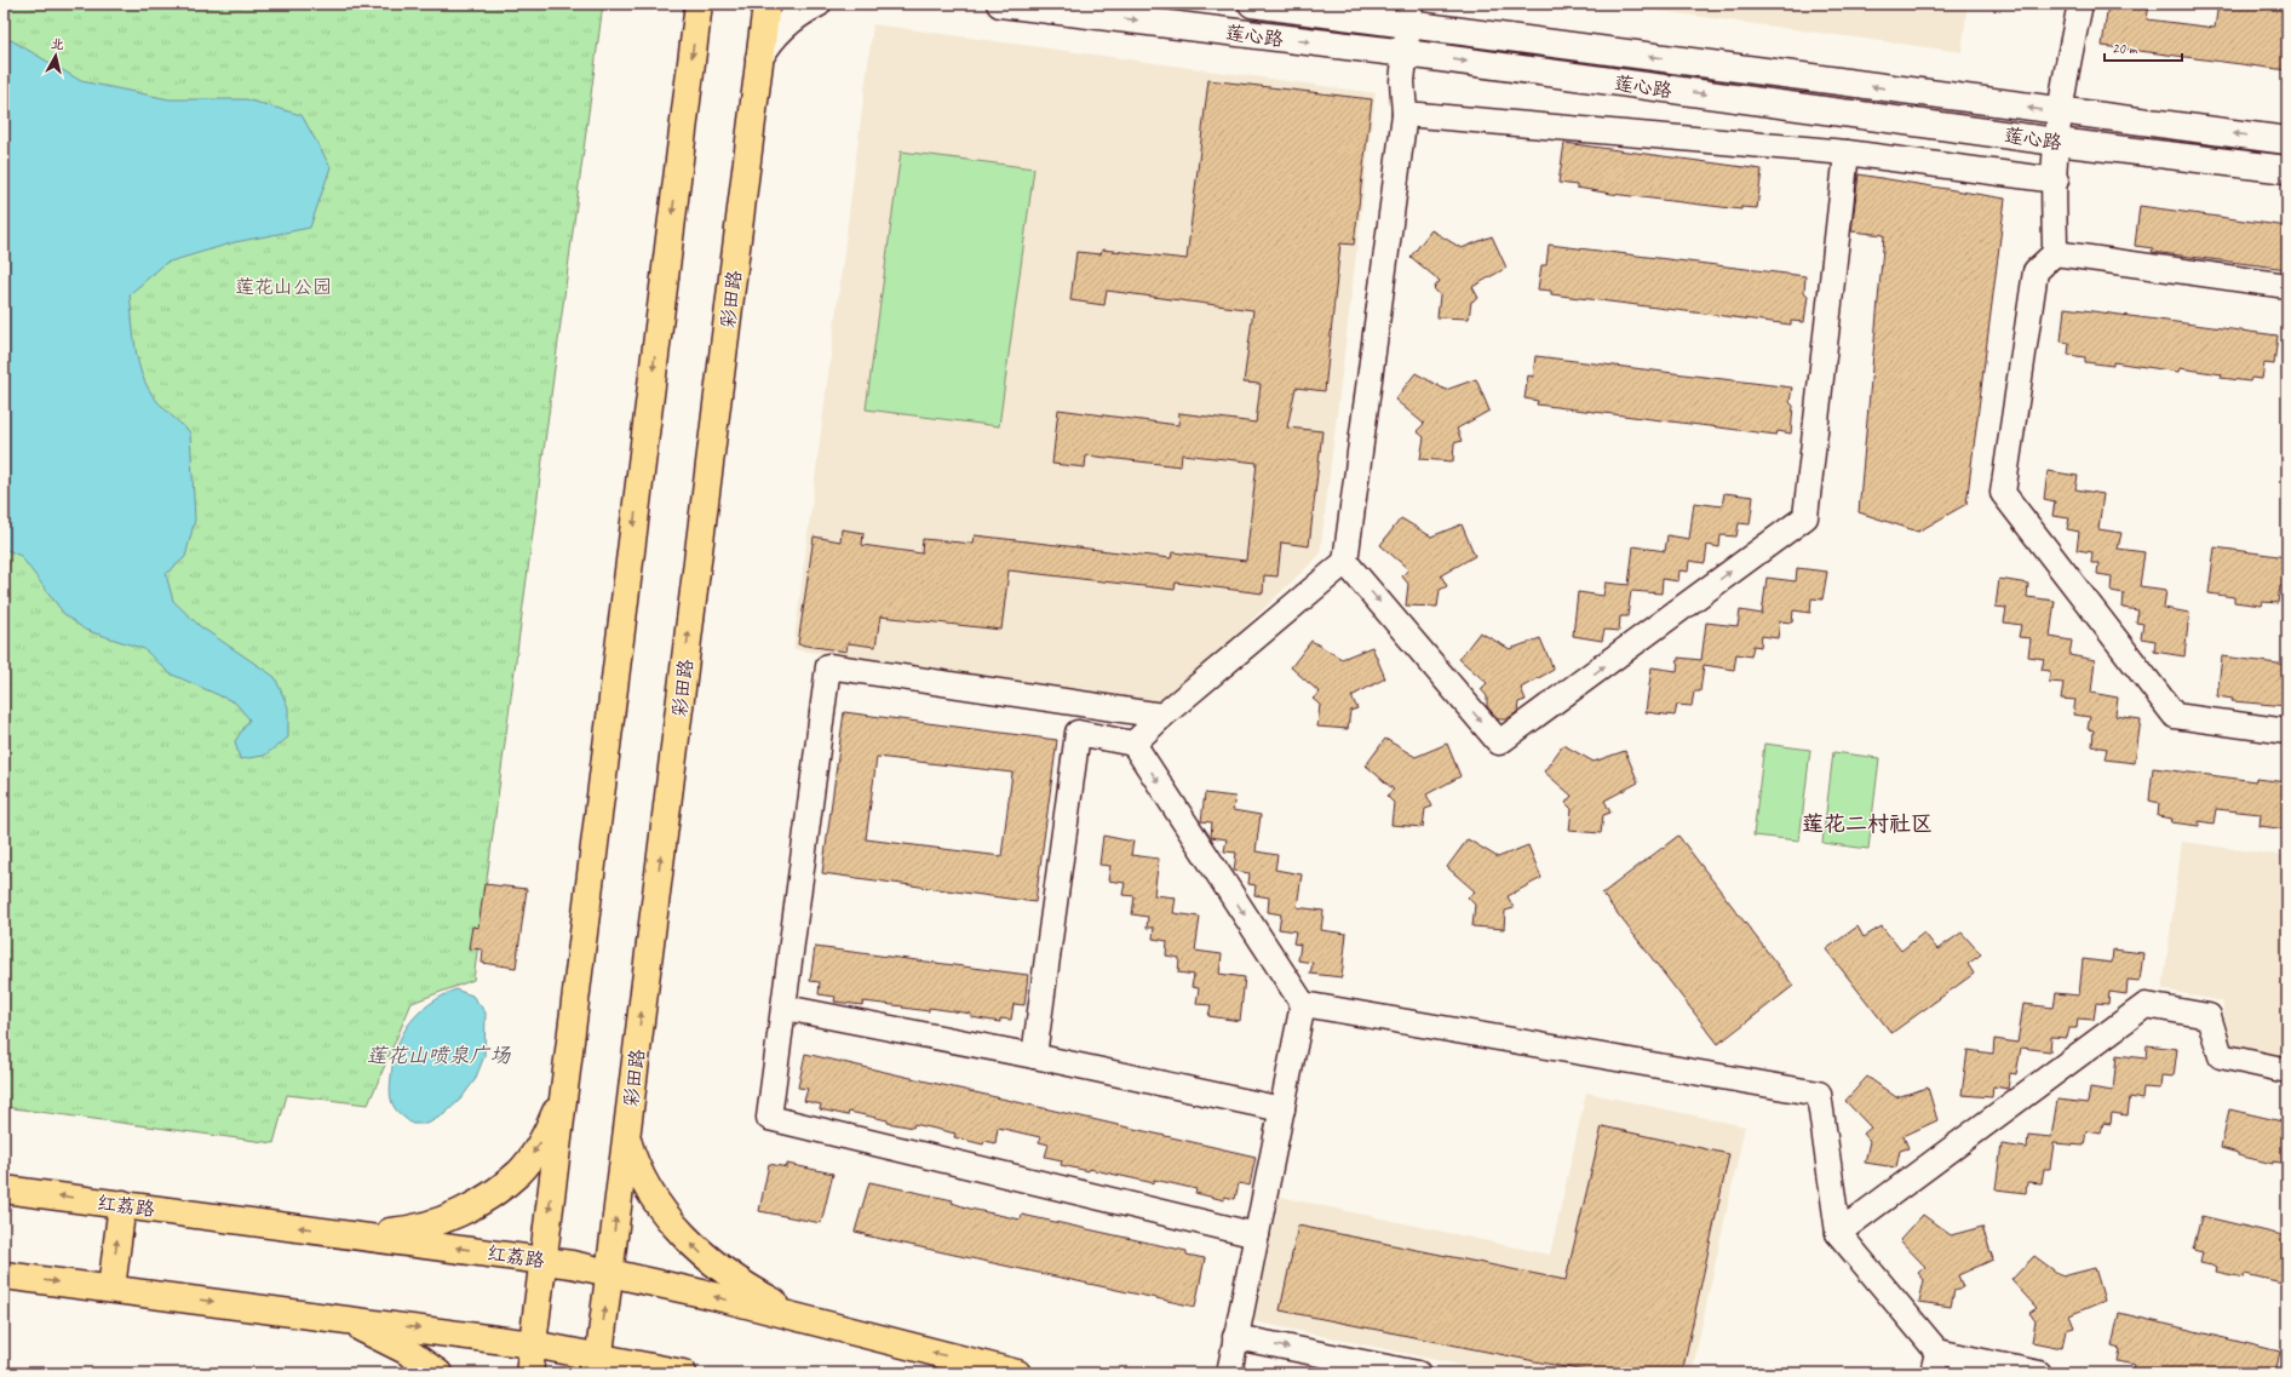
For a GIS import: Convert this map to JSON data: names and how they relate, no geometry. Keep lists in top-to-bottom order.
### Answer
{
  "streets": {
    "main road": ["莲心路", "彩田路", "红荔路"]
  },
  "crossings": [
    ["彩田路", "红荔路"]
  ],
  "districts": ["莲花二村社区"],
  "water": ["莲花山喷泉广场"],
  "parks": ["莲花山公园"],
  "scale_bar": "20 m",
  "north": "top"
}
